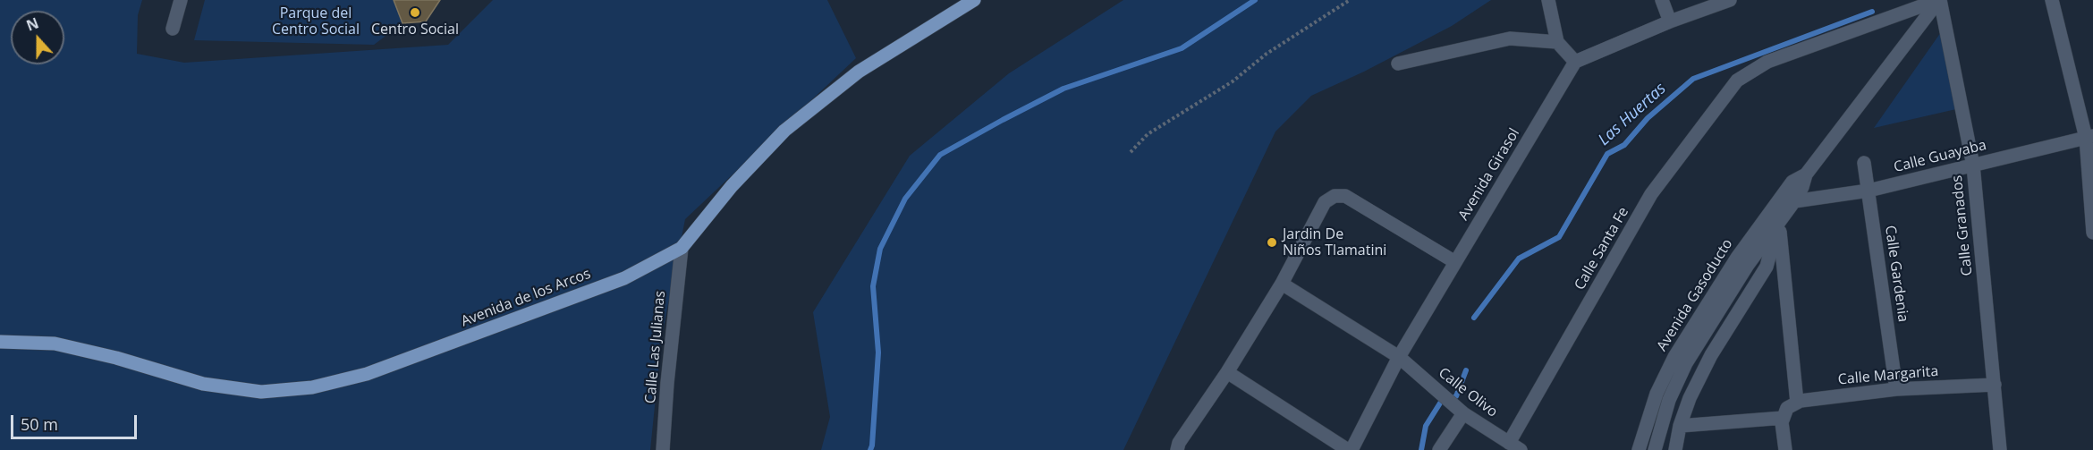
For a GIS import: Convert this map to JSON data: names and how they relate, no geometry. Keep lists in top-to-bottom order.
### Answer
{
  "streets": {
    "main road": ["Avenida de los Arcos"],
    "street": [
      "Calle Guayaba",
      "Avenida Girasol",
      "Calle Granados",
      "Calle Santa Fe",
      "Calle Gardenia",
      "Avenida Gasoducto",
      "Calle Las Julianas",
      "Calle Margarita",
      "Calle Olivo"
    ]
  },
  "crossings": [
    ["Calle Guayaba", "Calle Granados"],
    ["Calle Guayaba", "Calle Gardenia"],
    ["Calle Guayaba", "Avenida Gasoducto"],
    ["Avenida Girasol", "Calle Olivo"],
    ["Calle Granados", "Calle Santa Fe"],
    ["Calle Granados", "Avenida Gasoducto"],
    ["Calle Granados", "Calle Margarita"],
    ["Calle Santa Fe", "Avenida Gasoducto"],
    ["Calle Santa Fe", "Calle Olivo"],
    ["Calle Gardenia", "Calle Margarita"],
    ["Avenida de los Arcos", "Calle Las Julianas"]
  ],
  "water": ["Las Huertas"],
  "parks": ["Parque del Centro Social"],
  "places": ["Centro Social", "Jardin De Niños Tlamatini"],
  "scale_bar": "50 m",
  "north": "top"
}
